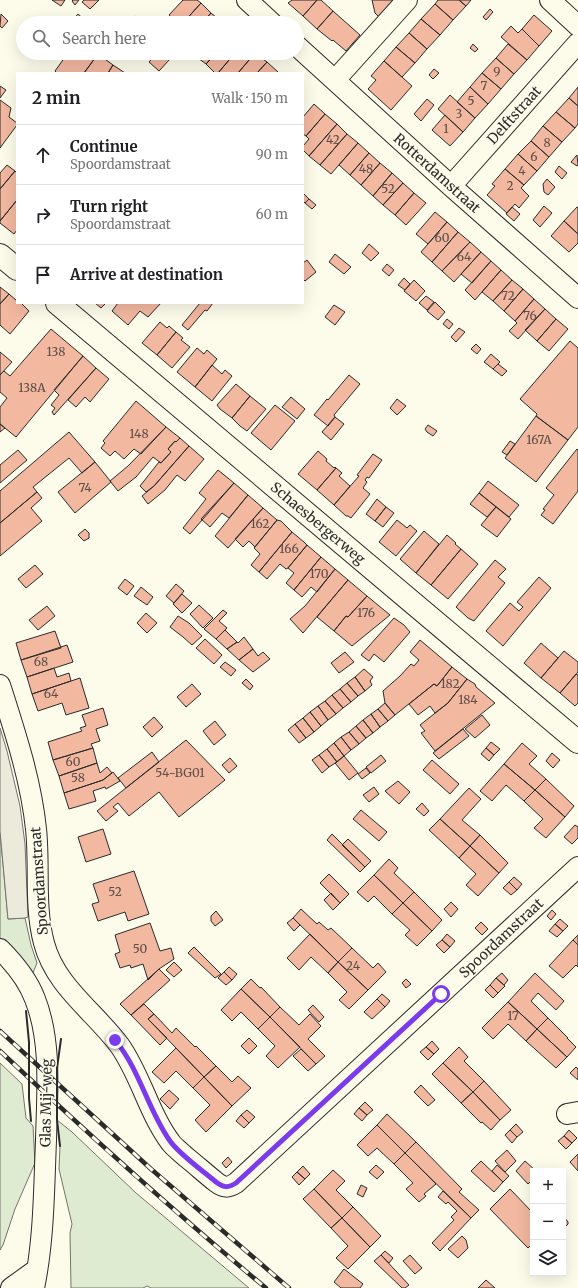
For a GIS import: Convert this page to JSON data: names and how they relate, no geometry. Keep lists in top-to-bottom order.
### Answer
{
  "streets": {
    "street": [
      "Delftstraat",
      "Rotterdamstraat",
      "Schaesbergerweg",
      "Spoordamstraat",
      "Glas Mij-weg"
    ]
  },
  "crossings": [
    ["Delftstraat", "Rotterdamstraat"]
  ],
  "house_numbers": [
    "9",
    "7",
    "5",
    "3",
    "1",
    "42",
    "8",
    "6",
    "48",
    "4",
    "2",
    "52",
    "60",
    "64",
    "72",
    "76",
    "138",
    "138A",
    "148",
    "167A",
    "74",
    "162",
    "166",
    "170",
    "176",
    "68",
    "182",
    "64",
    "184",
    "60",
    "54-BG01",
    "58",
    "52",
    "50",
    "24",
    "17"
  ],
  "page": {
    "search": "Search here",
    "heading": ["2 min", "Walk · 150 m"],
    "list": [
      ["Continue", "Spoordamstraat", "90 m"],
      ["Turn right", "Spoordamstraat", "60 m"],
      "Arrive at destination"
    ],
    "map_buttons": ["+", "−"]
  }
}
